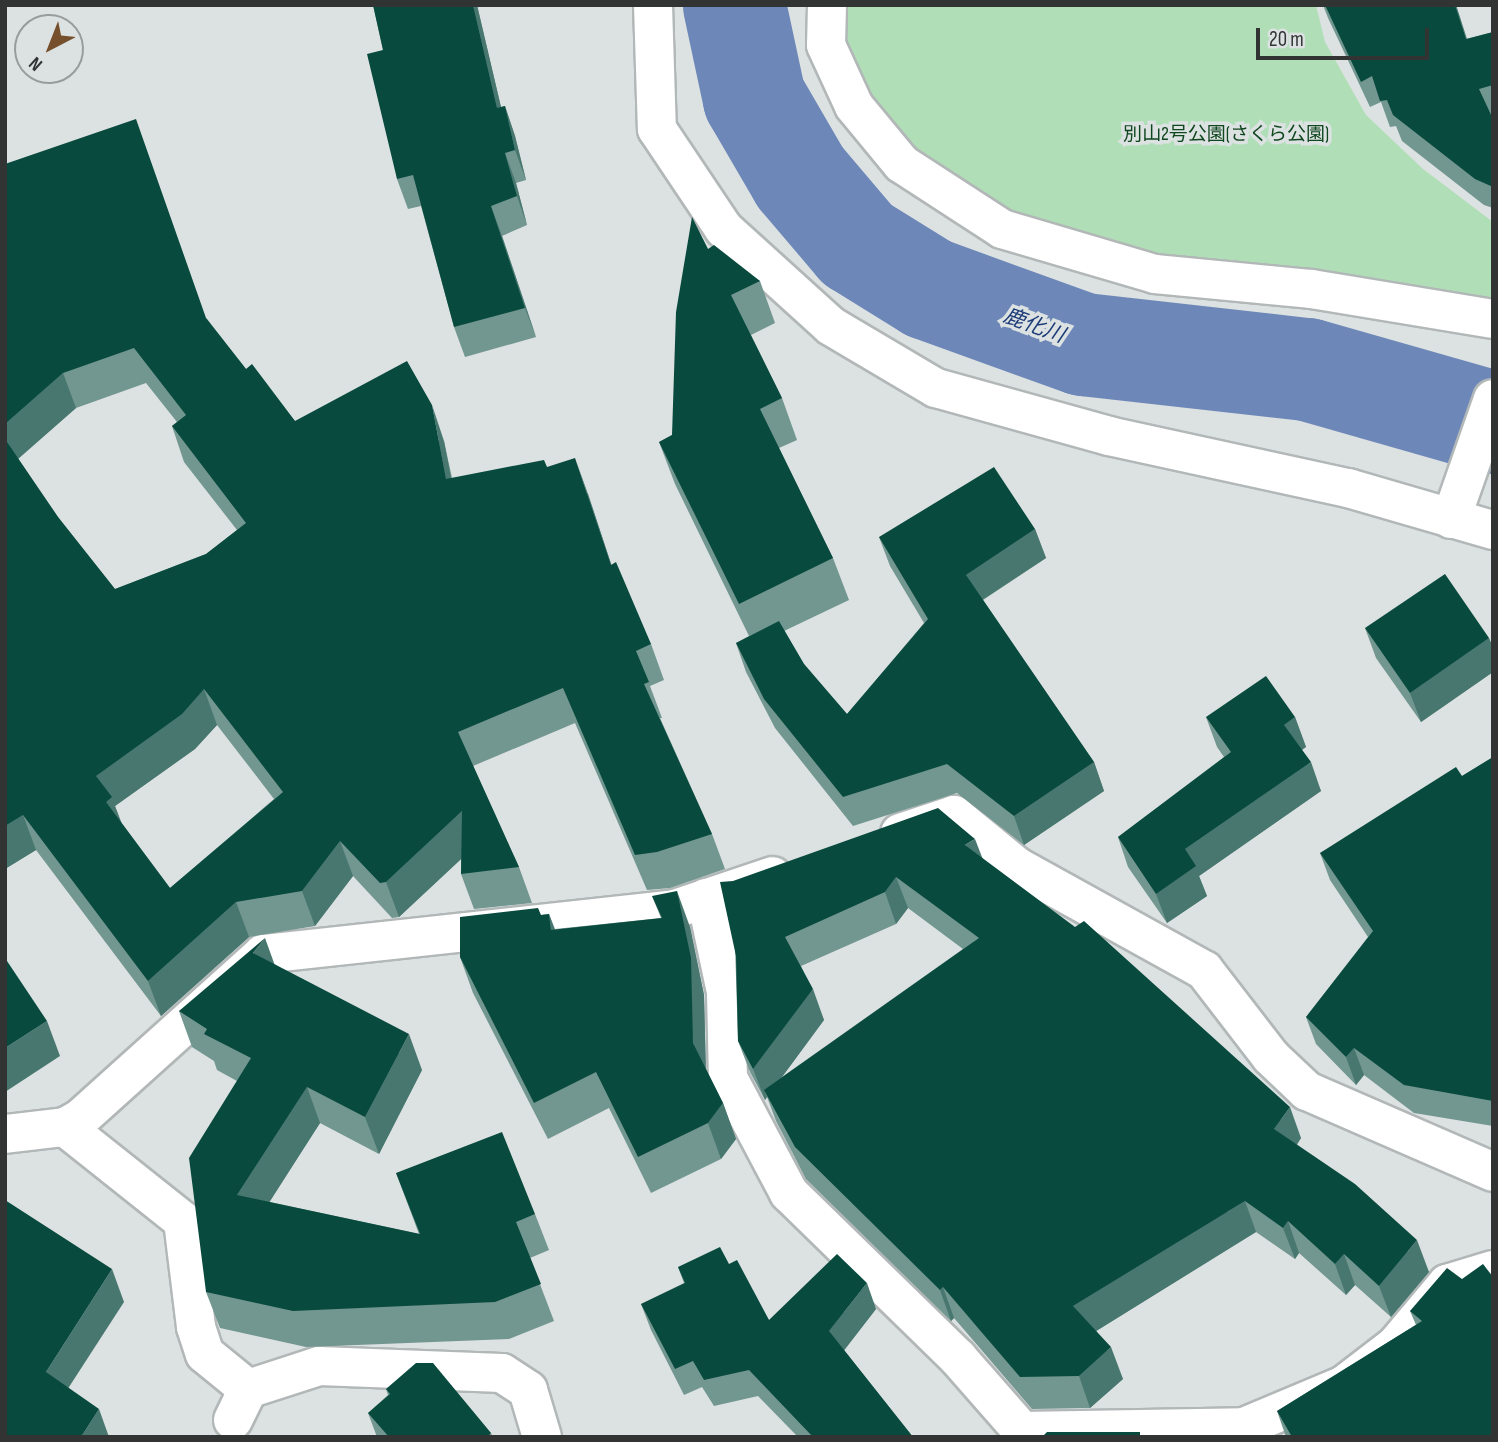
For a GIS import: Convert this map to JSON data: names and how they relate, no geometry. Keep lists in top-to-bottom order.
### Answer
{
  "water": ["鹿化川"],
  "parks": ["別山2号公園(さくら公園)"],
  "scale_bar": "20 m",
  "north": "bottom left"
}
